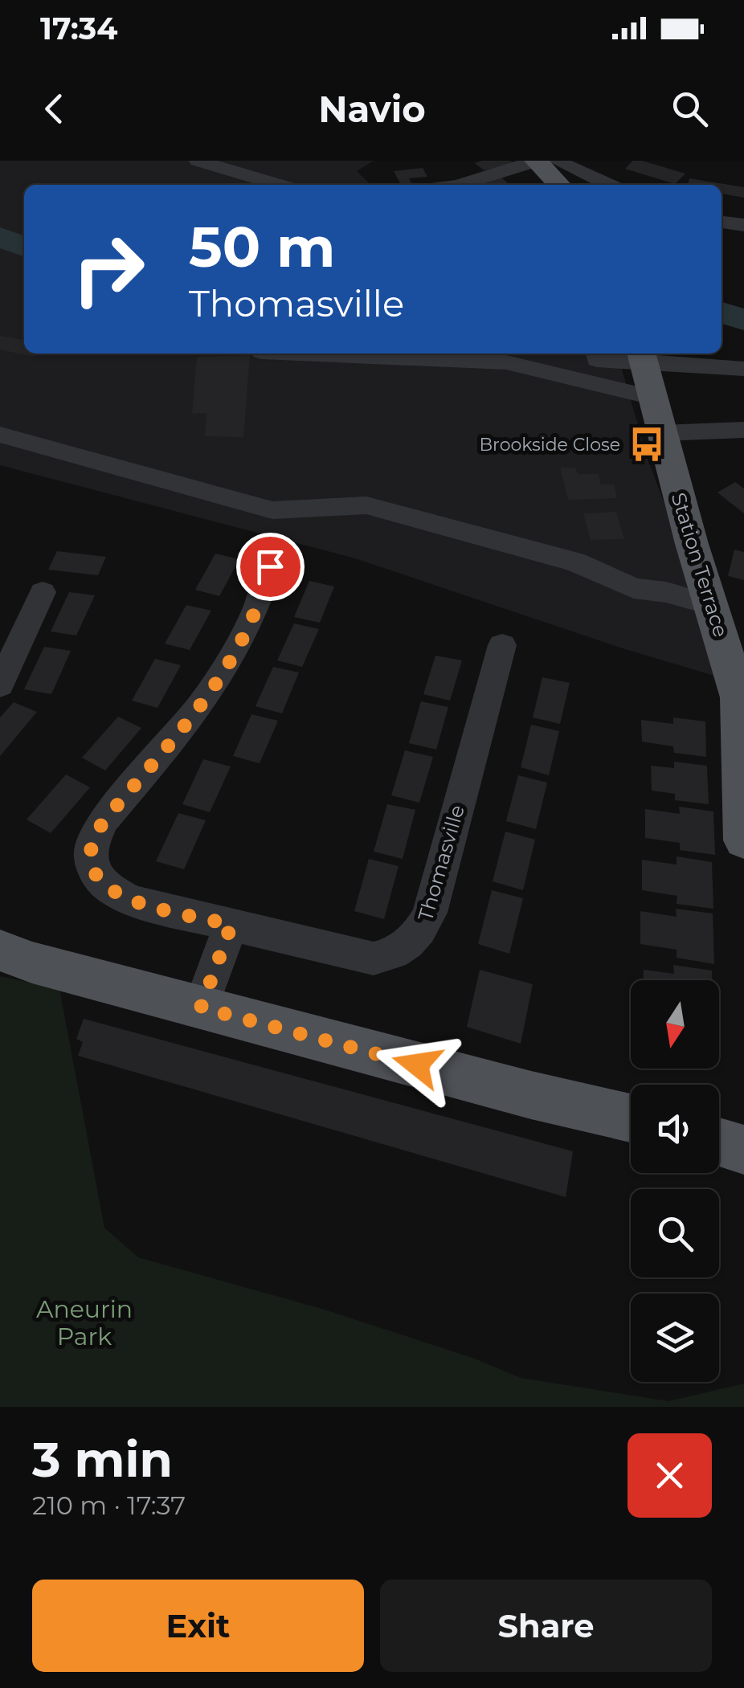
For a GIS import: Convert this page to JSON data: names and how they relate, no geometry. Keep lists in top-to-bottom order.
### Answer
{
  "streets": {
    "main road": ["Station Terrace"],
    "street": ["Thomasville"]
  },
  "parks": ["Aneurin Park"],
  "places": {
    "bus stop": ["Brookside Close"]
  },
  "north": "bottom",
  "page": {
    "status": "17:34",
    "header": "Navio",
    "turn": ["50 m", "Thomasville"],
    "heading": ["3 min", "210 m · 17:37"],
    "buttons": ["Exit", "Share"]
  }
}
